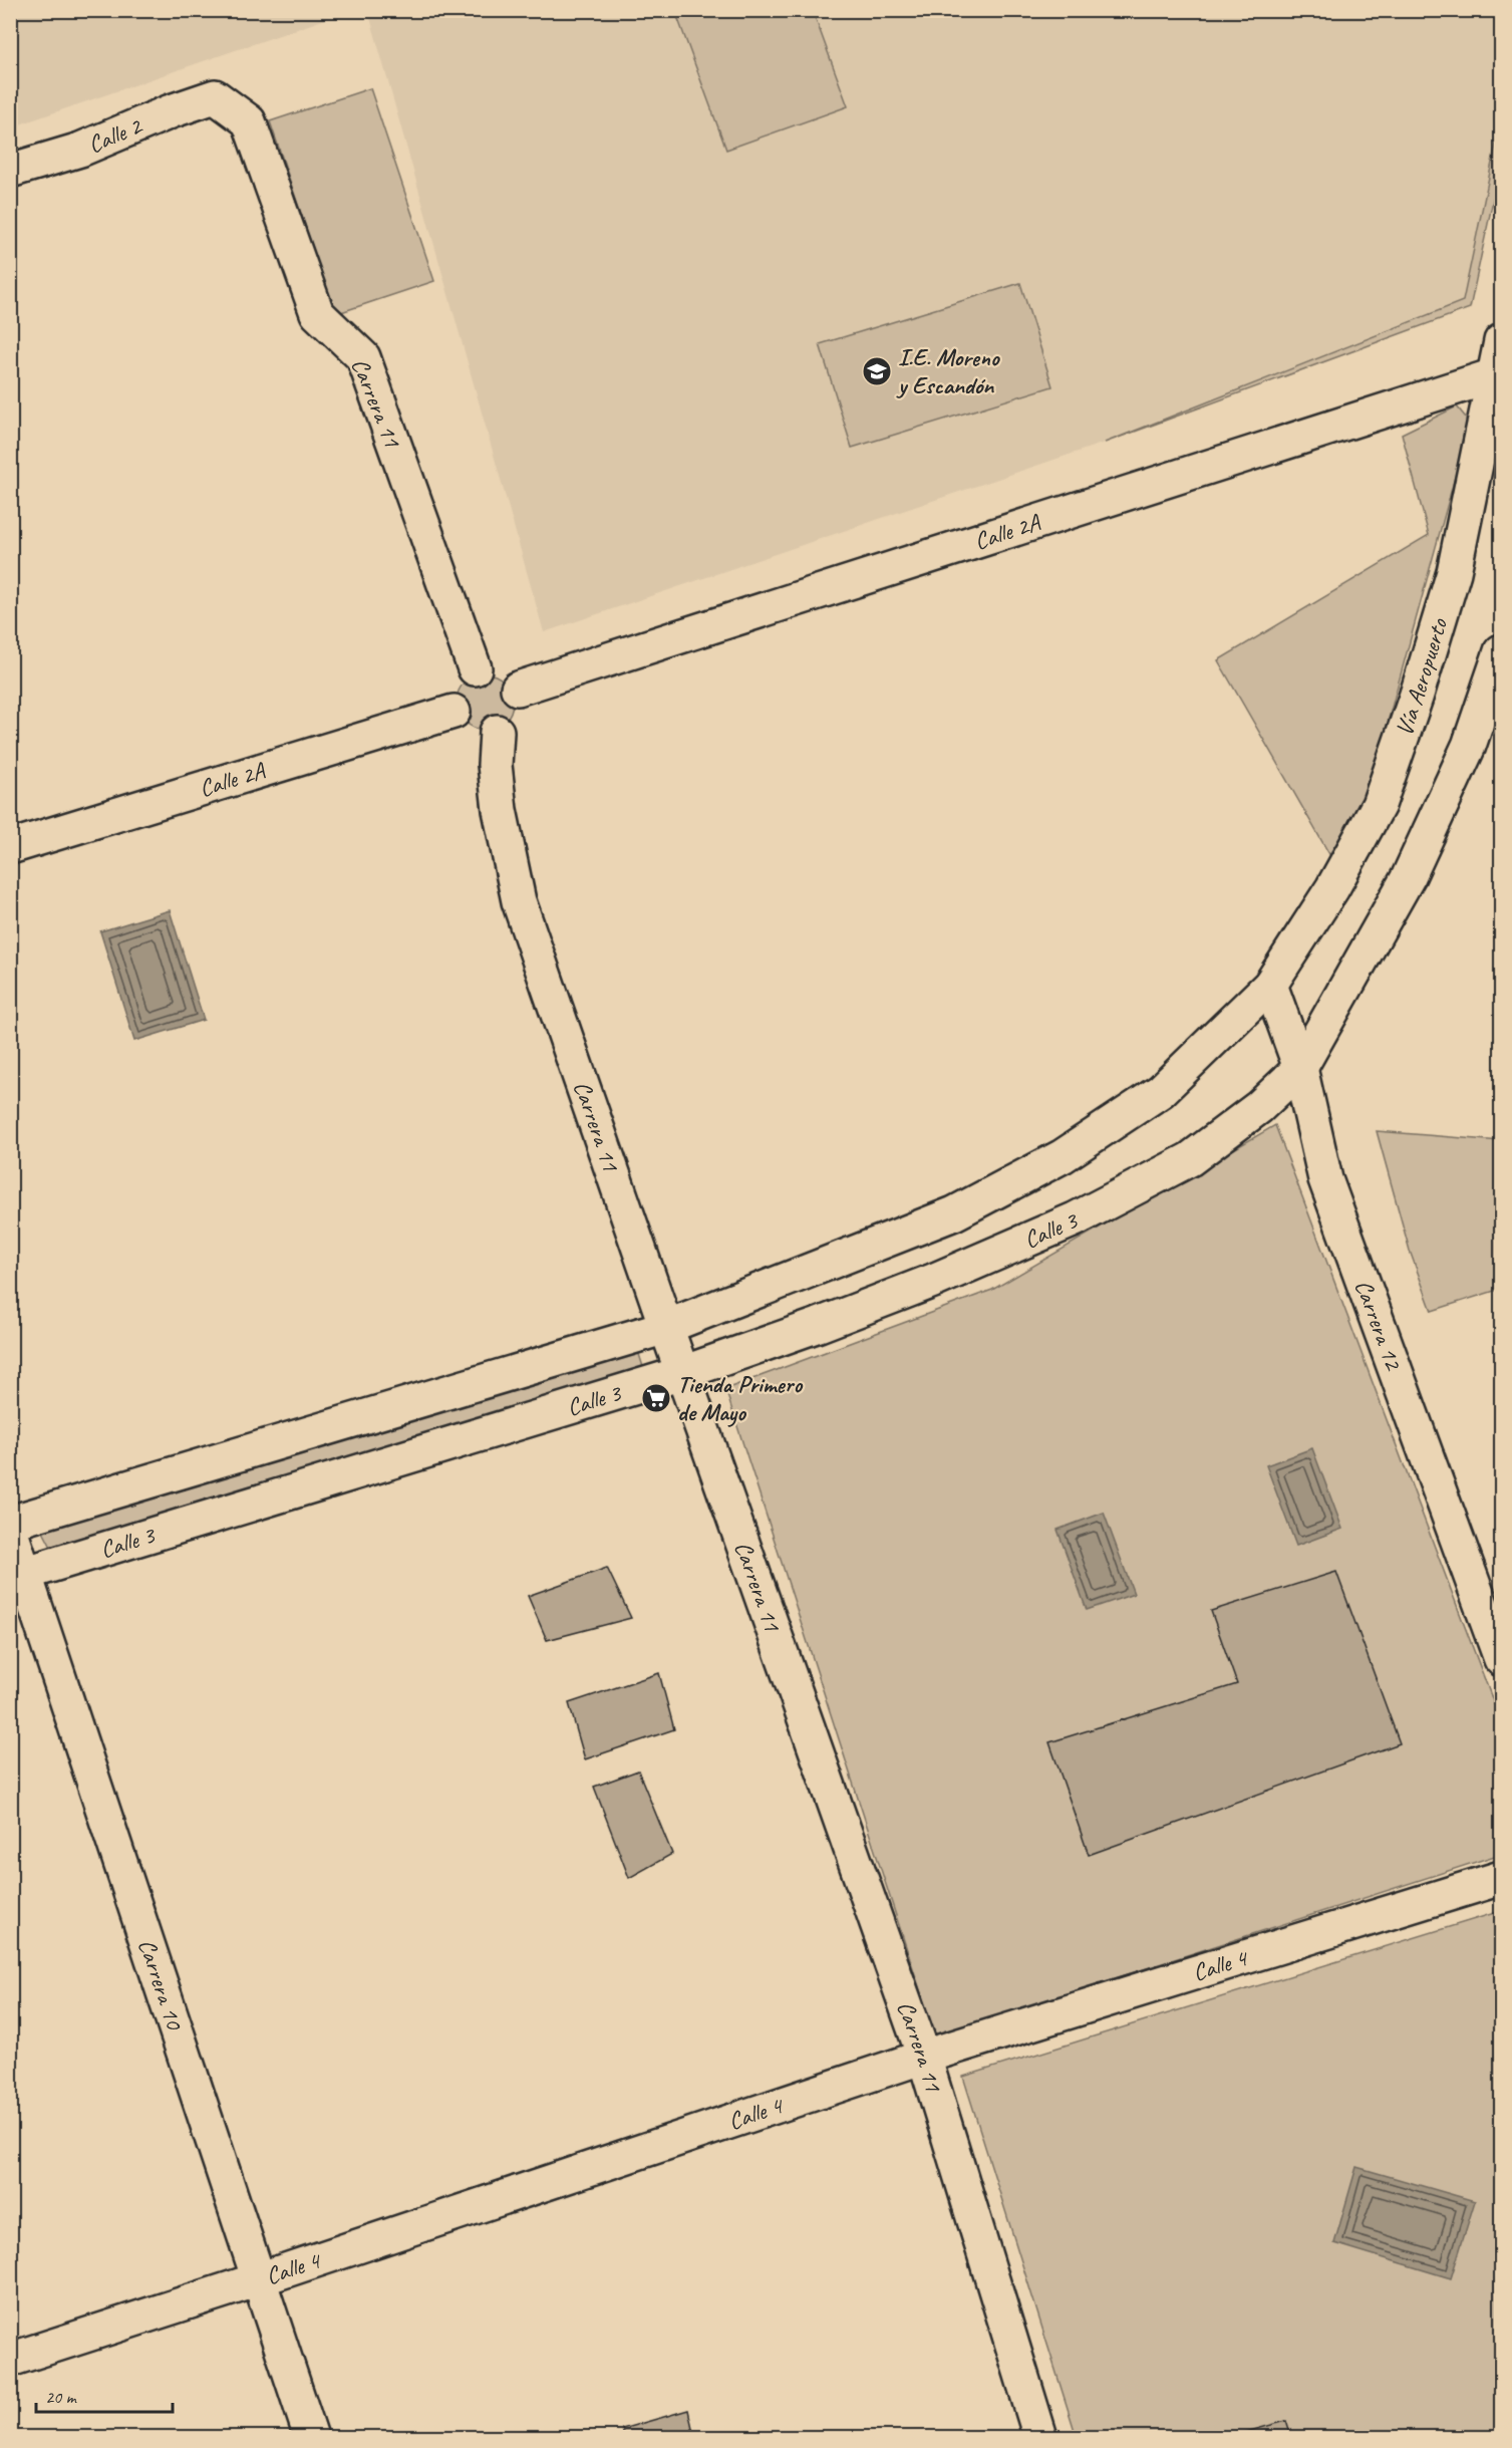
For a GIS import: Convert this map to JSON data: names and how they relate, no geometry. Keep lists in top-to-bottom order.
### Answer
{
  "streets": {
    "street": [
      "Calle 2",
      "Carrera 11",
      "Calle 2A",
      "Vía Aeropuerto",
      "Calle 3",
      "Carrera 12",
      "Calle 4",
      "Carrera 10"
    ]
  },
  "crossings": [
    ["Calle 2", "Carrera 11"],
    ["Carrera 11", "Calle 2A"],
    ["Carrera 11", "Calle 3"],
    ["Carrera 11", "Calle 4"],
    ["Calle 2A", "Vía Aeropuerto"],
    ["Vía Aeropuerto", "Calle 3"],
    ["Vía Aeropuerto", "Carrera 12"],
    ["Calle 3", "Carrera 12"],
    ["Calle 3", "Carrera 10"],
    ["Calle 4", "Carrera 10"]
  ],
  "places": {
    "school or university": ["I.E. Moreno y Escandón"],
    "supermarket": ["Tienda Primero de Mayo"]
  },
  "scale_bar": "20 m"
}
